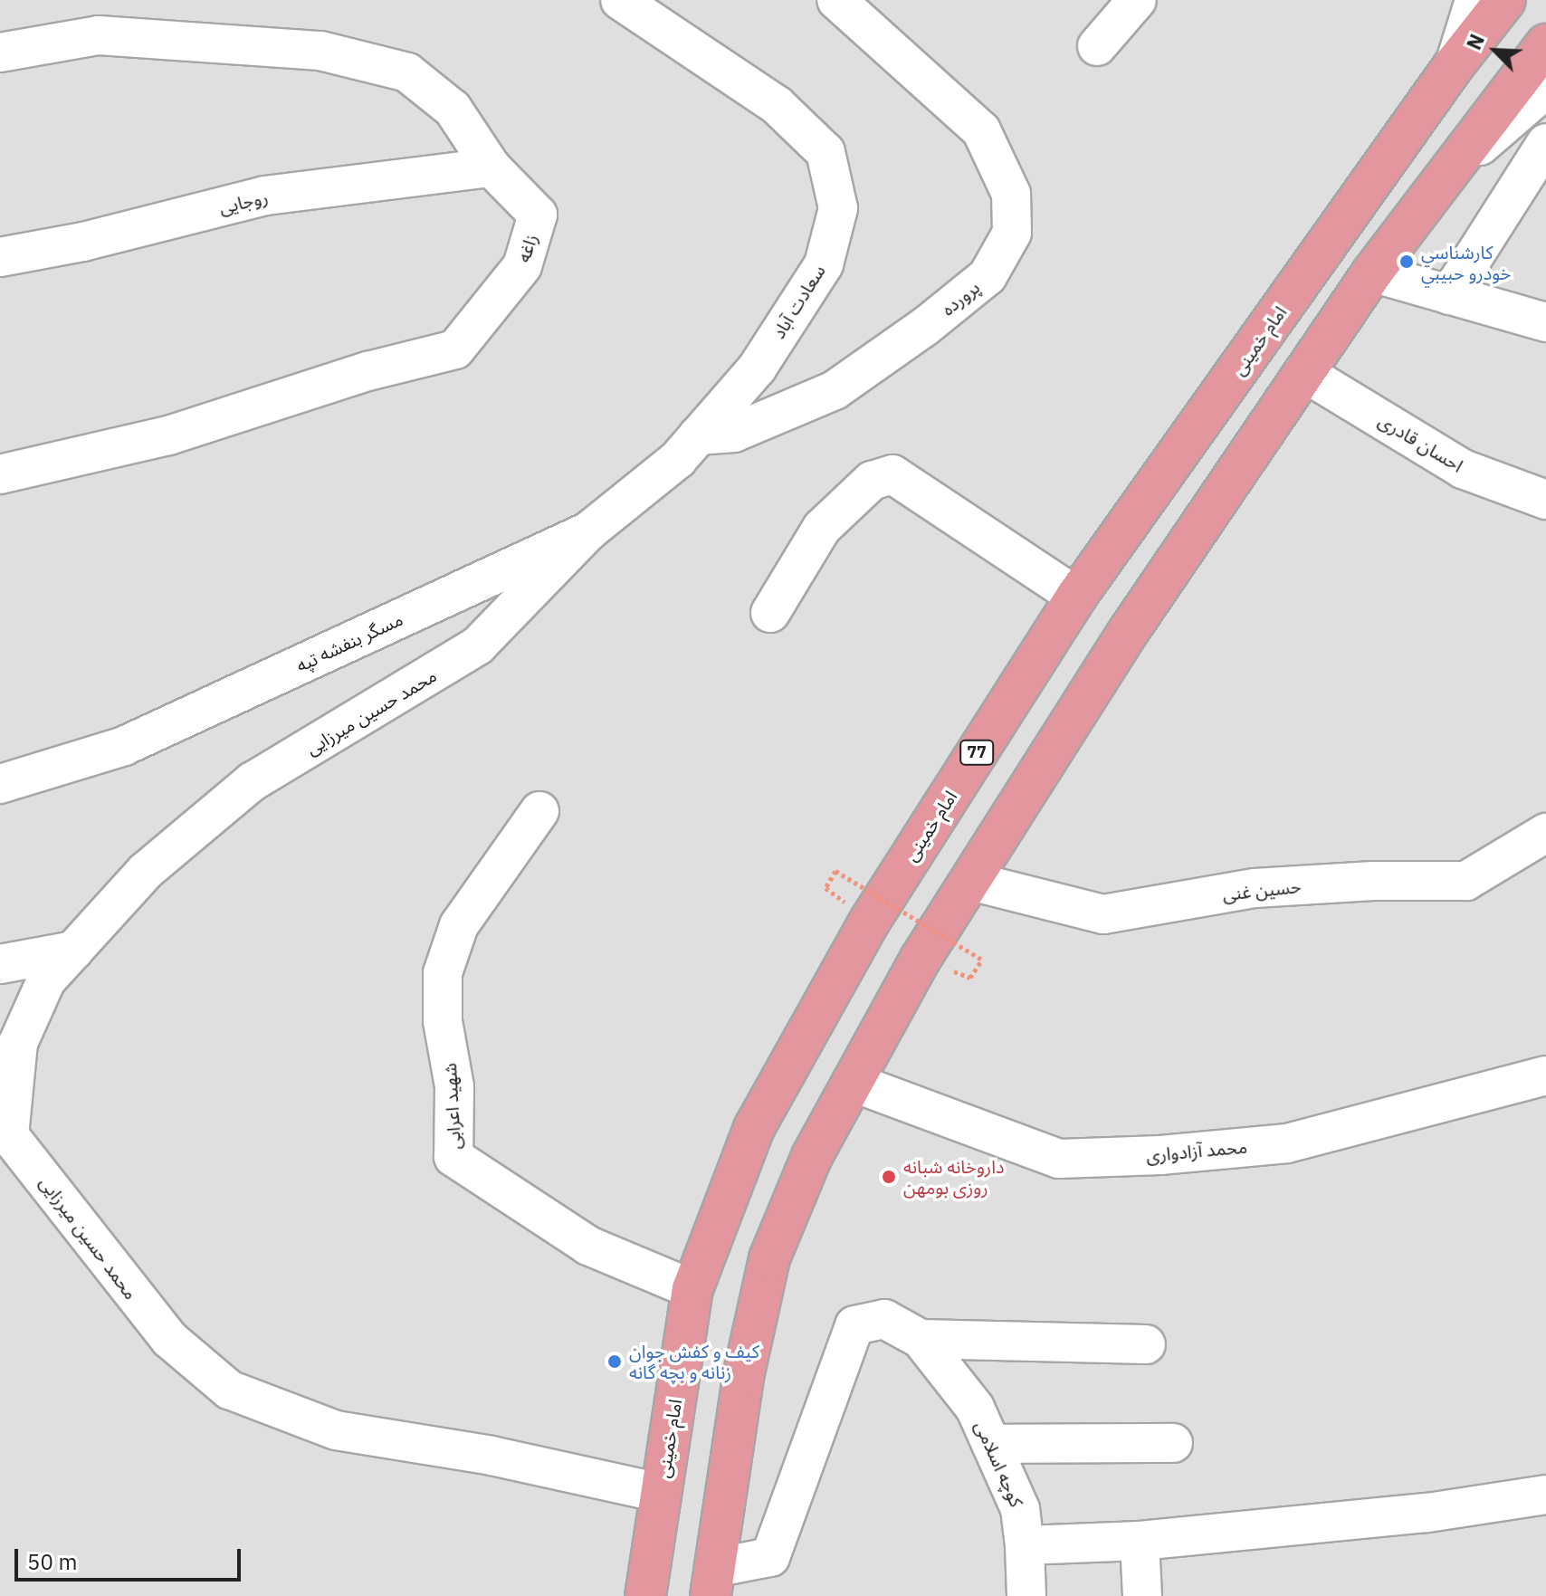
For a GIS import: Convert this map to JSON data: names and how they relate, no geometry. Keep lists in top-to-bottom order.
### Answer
{
  "streets": {
    "highway": ["امام خمینی", "77"],
    "street": [
      "روجایی",
      "زاغه",
      "پرورده",
      "سعادت آباد",
      "احسان قادری",
      "مسگر بنفشه تپه",
      "محمد حسین میرزایی",
      "حسین غنی",
      "شهید اعرابی",
      "محمد آزادواری",
      "کوچه اسلامی"
    ]
  },
  "crossings": [
    ["روجایی", "زاغه"],
    ["پرورده", "سعادت آباد"],
    ["پرورده", "مسگر بنفشه تپه"],
    ["سعادت آباد", "مسگر بنفشه تپه"],
    ["امام خمینی", "محمد حسین میرزایی"],
    ["امام خمینی", "شهید اعرابی"],
    ["مسگر بنفشه تپه", "محمد حسین میرزایی"]
  ],
  "places": ["كارشناسي خودرو حبيبي", "داروخانه شبانه روزی بومهن", "کیف و کفش جوان زنانه و بچه گانه"],
  "scale_bar": "50 m",
  "north": "top left"
}
